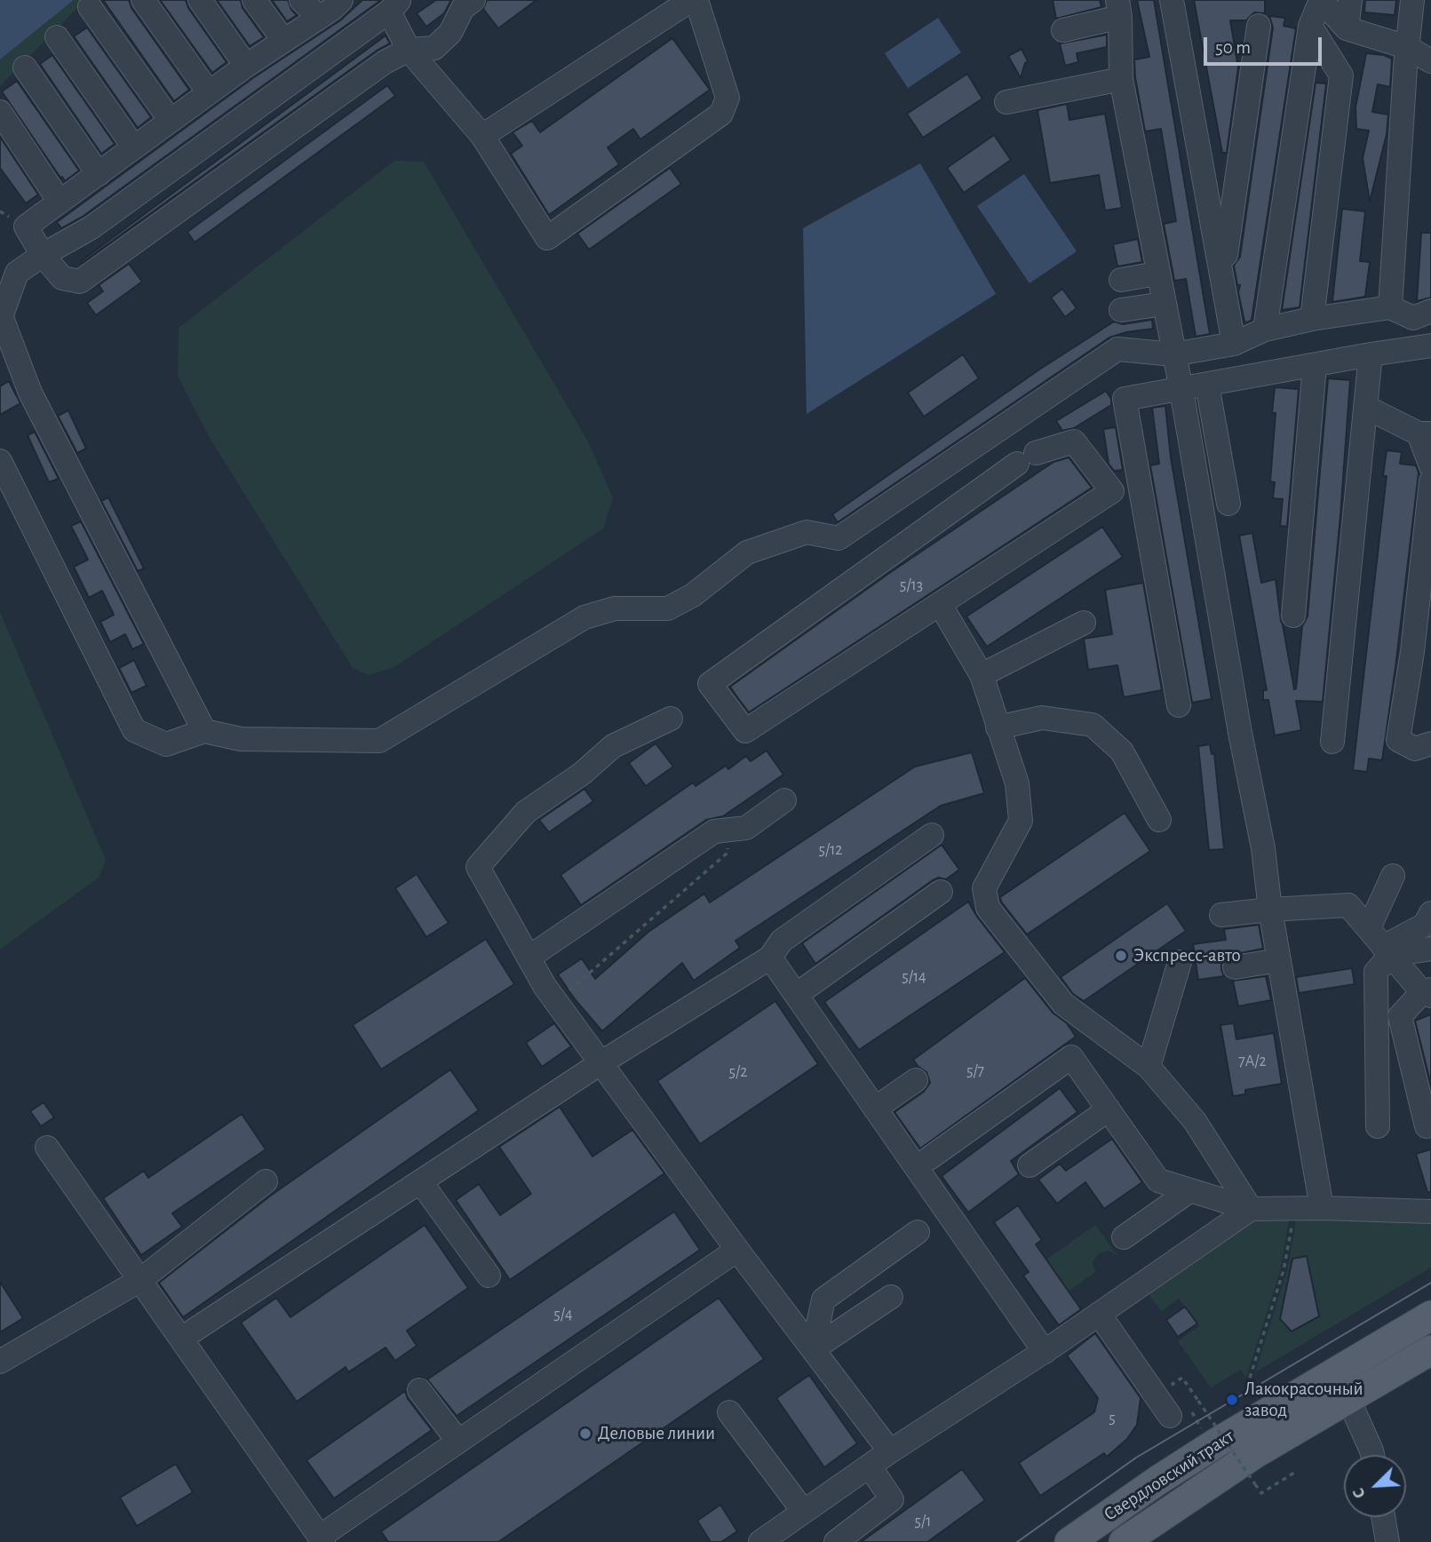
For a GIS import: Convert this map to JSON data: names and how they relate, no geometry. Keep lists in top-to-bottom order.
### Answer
{
  "streets": {
    "main road": ["Свердловский тракт"]
  },
  "places": ["Экспресс-авто", "Лакокрасочный завод", "Деловые линии"],
  "house_numbers": [
    "5/13",
    "5/12",
    "5/14",
    "7А/2",
    "5/7",
    "5/2",
    "5/4",
    "5",
    "5/1"
  ],
  "scale_bar": "50 m",
  "north": "bottom left"
}
